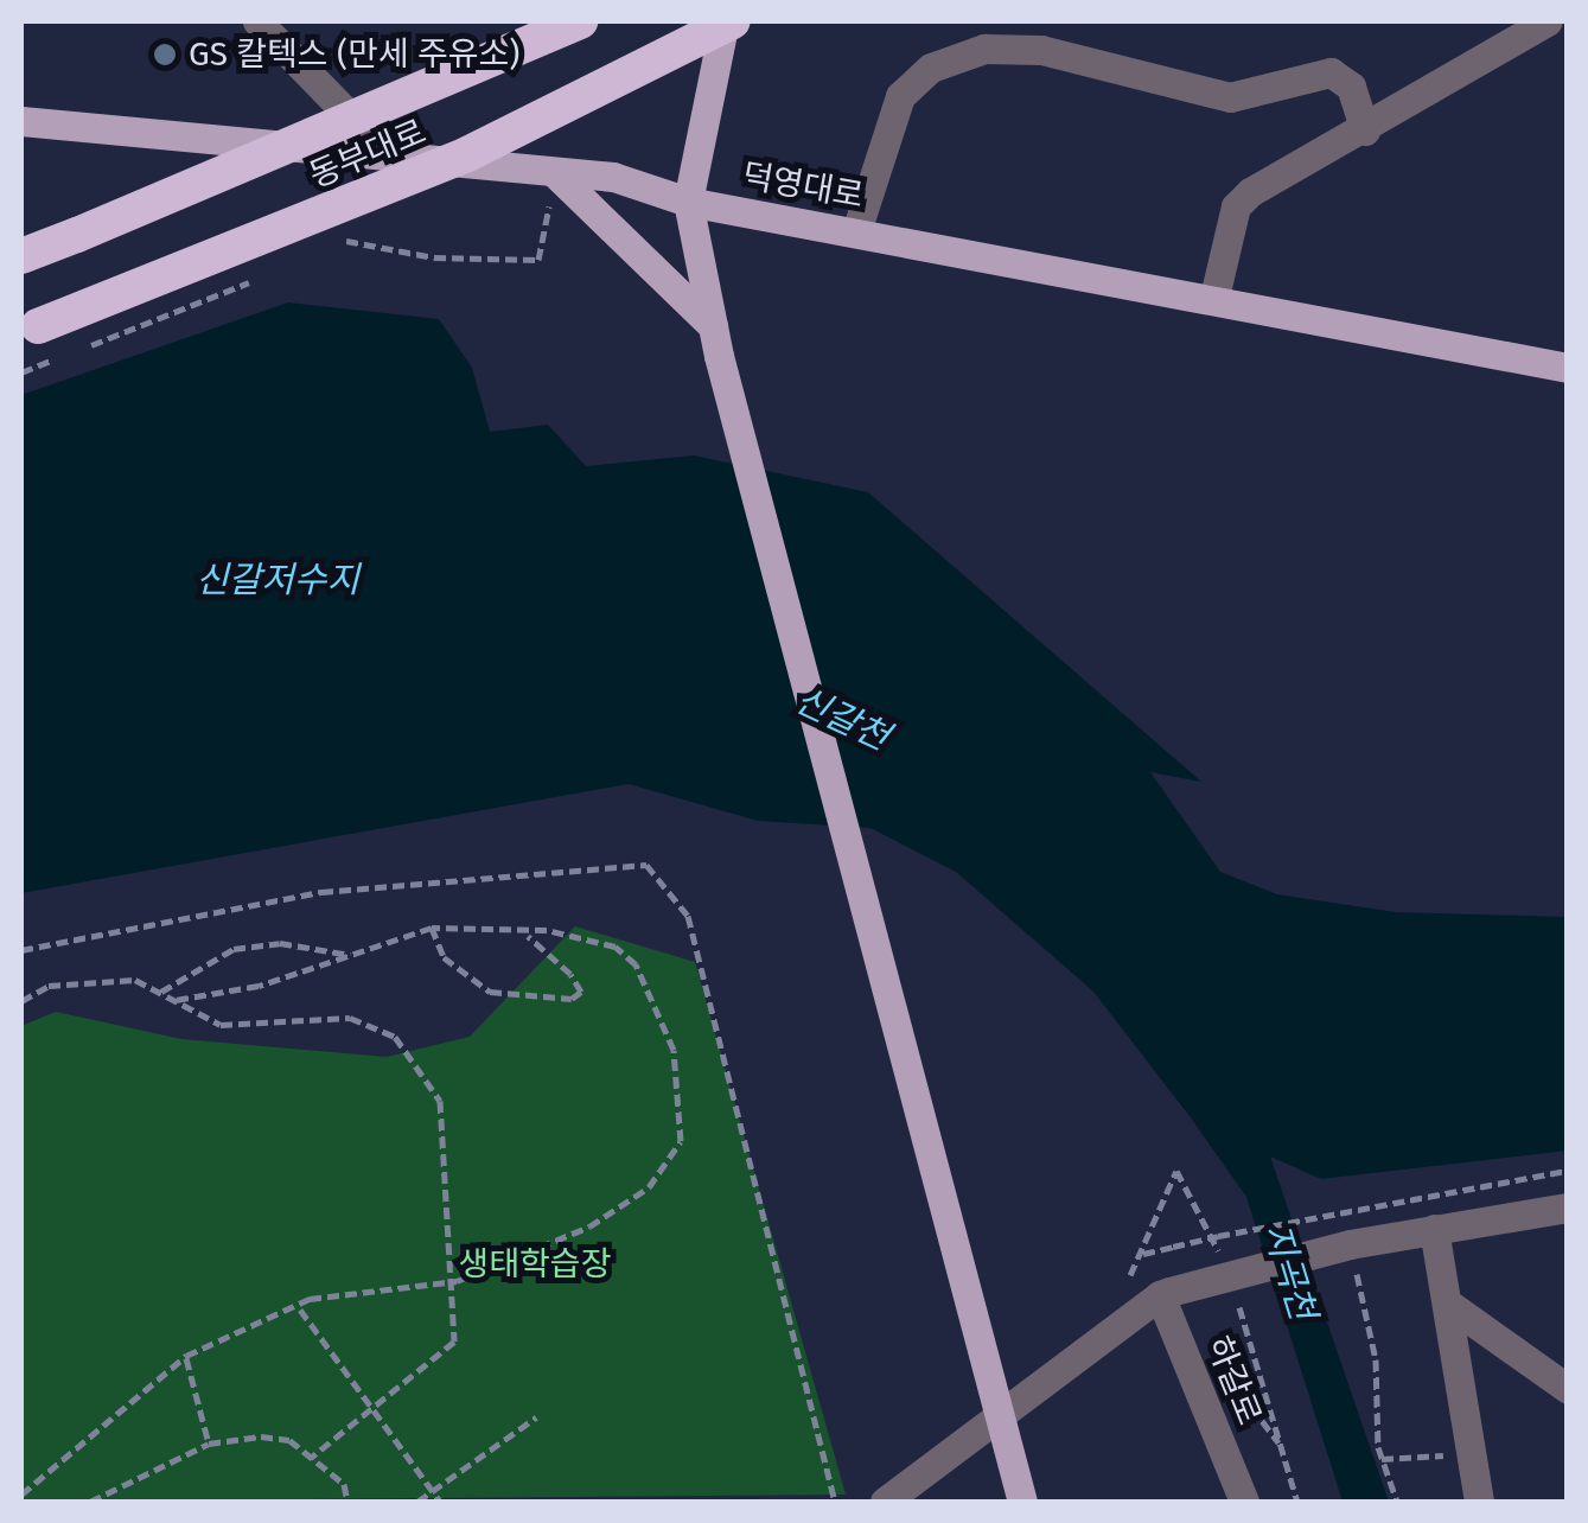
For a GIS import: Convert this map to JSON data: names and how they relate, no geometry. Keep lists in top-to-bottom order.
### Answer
{
  "streets": {
    "highway": ["동부대로"],
    "main road": ["덕영대로"],
    "street": ["하갈로"]
  },
  "water": ["신갈저수지", "신갈천", "지곡천"],
  "parks": ["생태학습장"],
  "places": ["GS 칼텍스 (만세 주유소)"]
}
